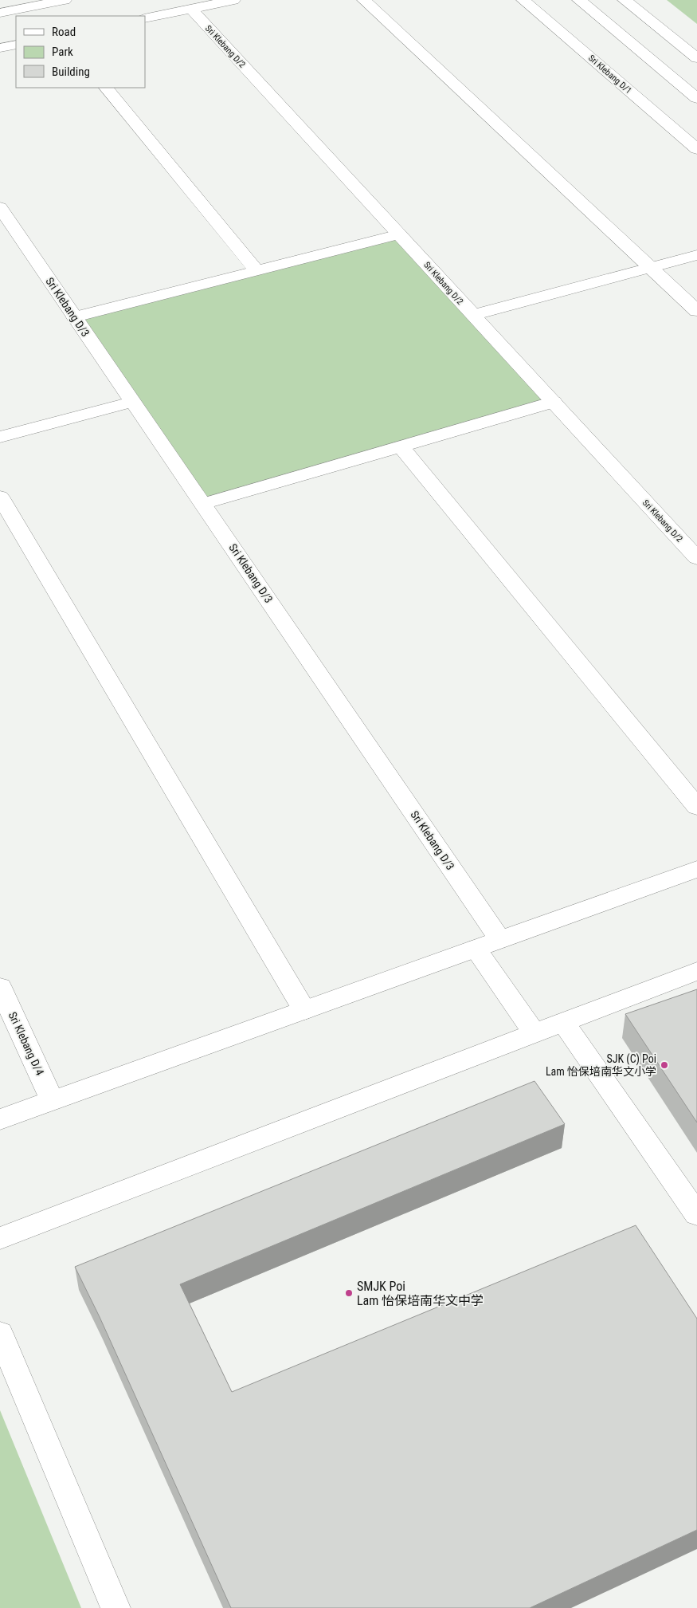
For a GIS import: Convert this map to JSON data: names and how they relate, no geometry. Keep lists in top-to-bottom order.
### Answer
{
  "streets": {
    "street": [
      "Sri Klebang D/2",
      "Sri Klebang D/1",
      "Sri Klebang D/3",
      "Sri Klebang D/4"
    ]
  },
  "places": ["SJK (C) Poi Lam 怡保培南华文小学", "SMJK Poi Lam 怡保培南华文中学"],
  "legend": ["Road", "Park", "Building"]
}
